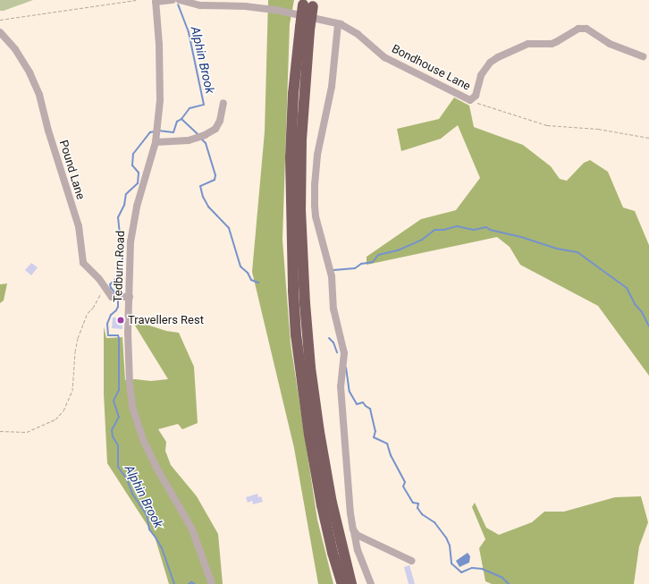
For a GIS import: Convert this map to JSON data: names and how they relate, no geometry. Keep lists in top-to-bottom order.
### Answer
{
  "streets": {
    "street": ["Bondhouse Lane", "Pound Lane", "Tedburn Road"]
  },
  "crossings": [
    ["Pound Lane", "Tedburn Road"]
  ],
  "water": ["Alphin Brook"],
  "places": ["Travellers Rest"]
}
